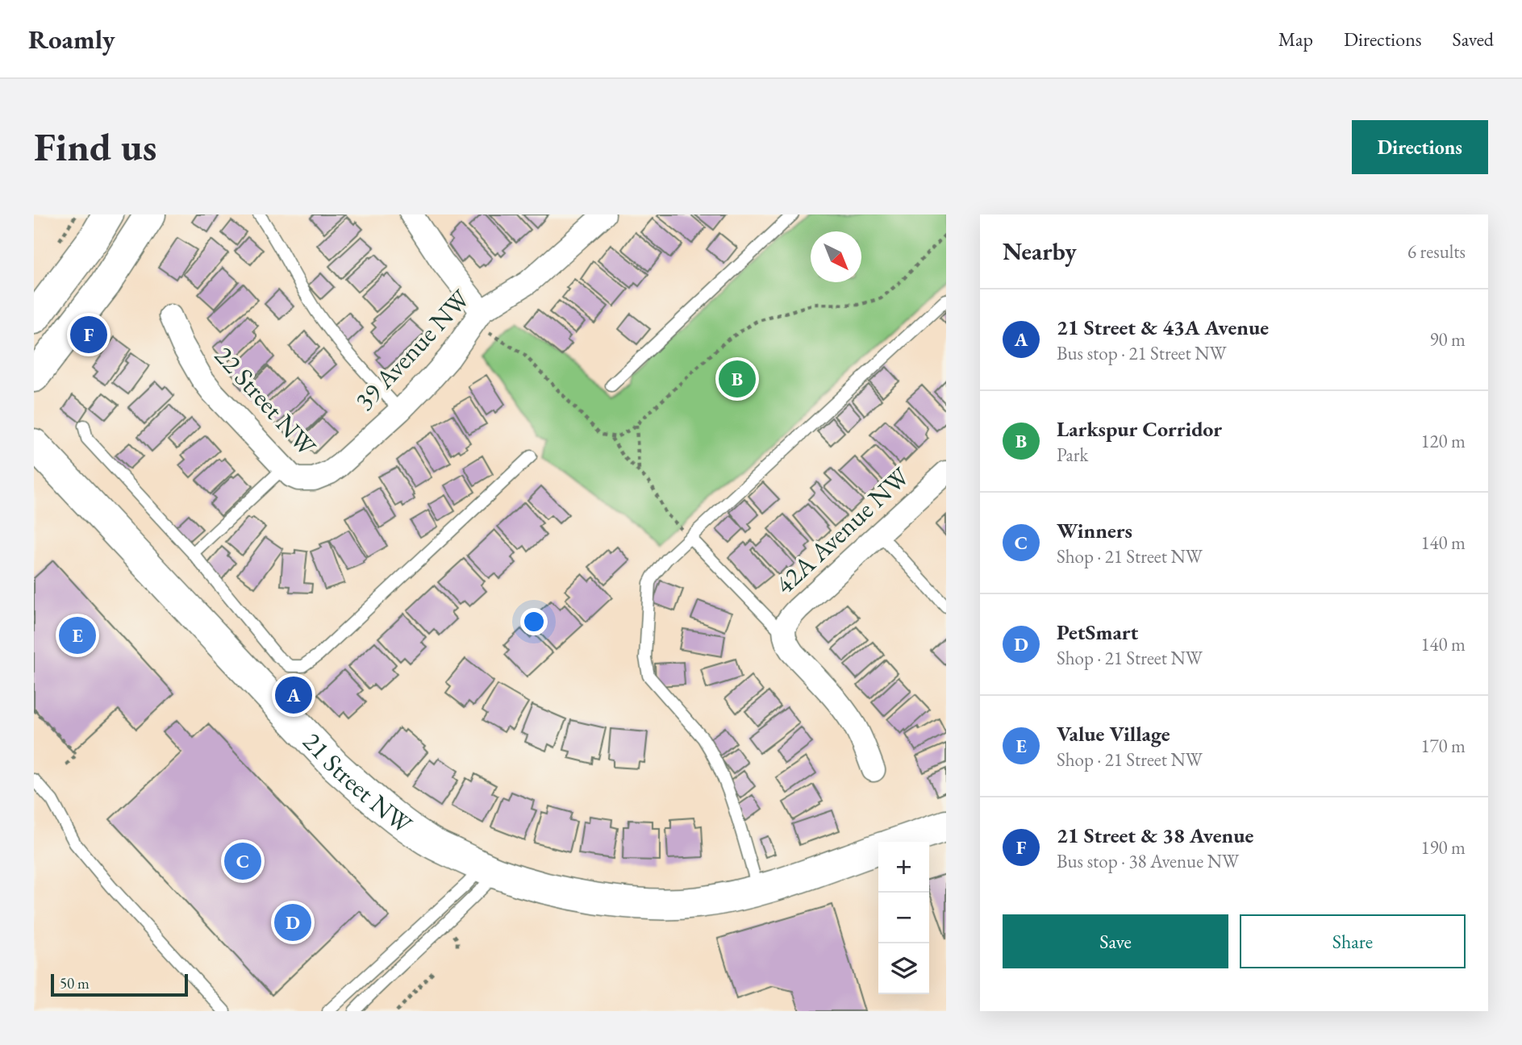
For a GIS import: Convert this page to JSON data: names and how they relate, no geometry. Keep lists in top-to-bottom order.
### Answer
{
  "streets": {
    "street": [
      "39 Avenue NW",
      "22 Street NW",
      "42A Avenue NW",
      "21 Street NW"
    ]
  },
  "crossings": [
    ["39 Avenue NW", "22 Street NW"]
  ],
  "scale_bar": "50 m",
  "north": "bottom right",
  "page": {
    "header": "Roamly",
    "nav": ["Map", "Directions", "Saved"],
    "buttons": [
      "Directions",
      ["Save", "Share"]
    ],
    "title": "Find us",
    "heading": ["Nearby", "6 results"],
    "list": [
      {
        "mark": "A",
        "name": "21 Street & 43A Avenue",
        "note": "Bus stop · 21 Street NW",
        "value": "90 m"
      },
      {
        "mark": "B",
        "name": "Larkspur Corridor",
        "note": "Park",
        "value": "120 m"
      },
      {
        "mark": "C",
        "name": "Winners",
        "note": "Shop · 21 Street NW",
        "value": "140 m"
      },
      {
        "mark": "D",
        "name": "PetSmart",
        "note": "Shop · 21 Street NW",
        "value": "140 m"
      },
      {
        "mark": "E",
        "name": "Value Village",
        "note": "Shop · 21 Street NW",
        "value": "170 m"
      },
      {
        "mark": "F",
        "name": "21 Street & 38 Avenue",
        "note": "Bus stop · 38 Avenue NW",
        "value": "190 m"
      }
    ],
    "pins": [
      "F",
      "B",
      "E",
      "A",
      "C",
      "D"
    ],
    "map_buttons": ["+", "−"],
    "scale": "50 m"
  }
}
